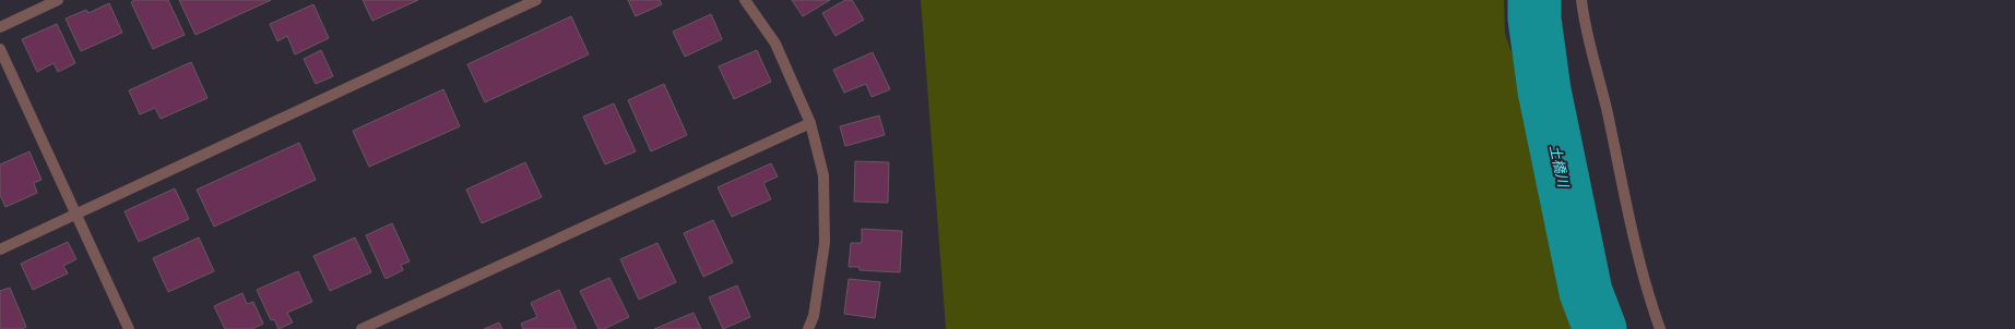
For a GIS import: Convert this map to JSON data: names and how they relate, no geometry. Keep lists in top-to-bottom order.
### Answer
{
  "water": ["土橋川"]
}
